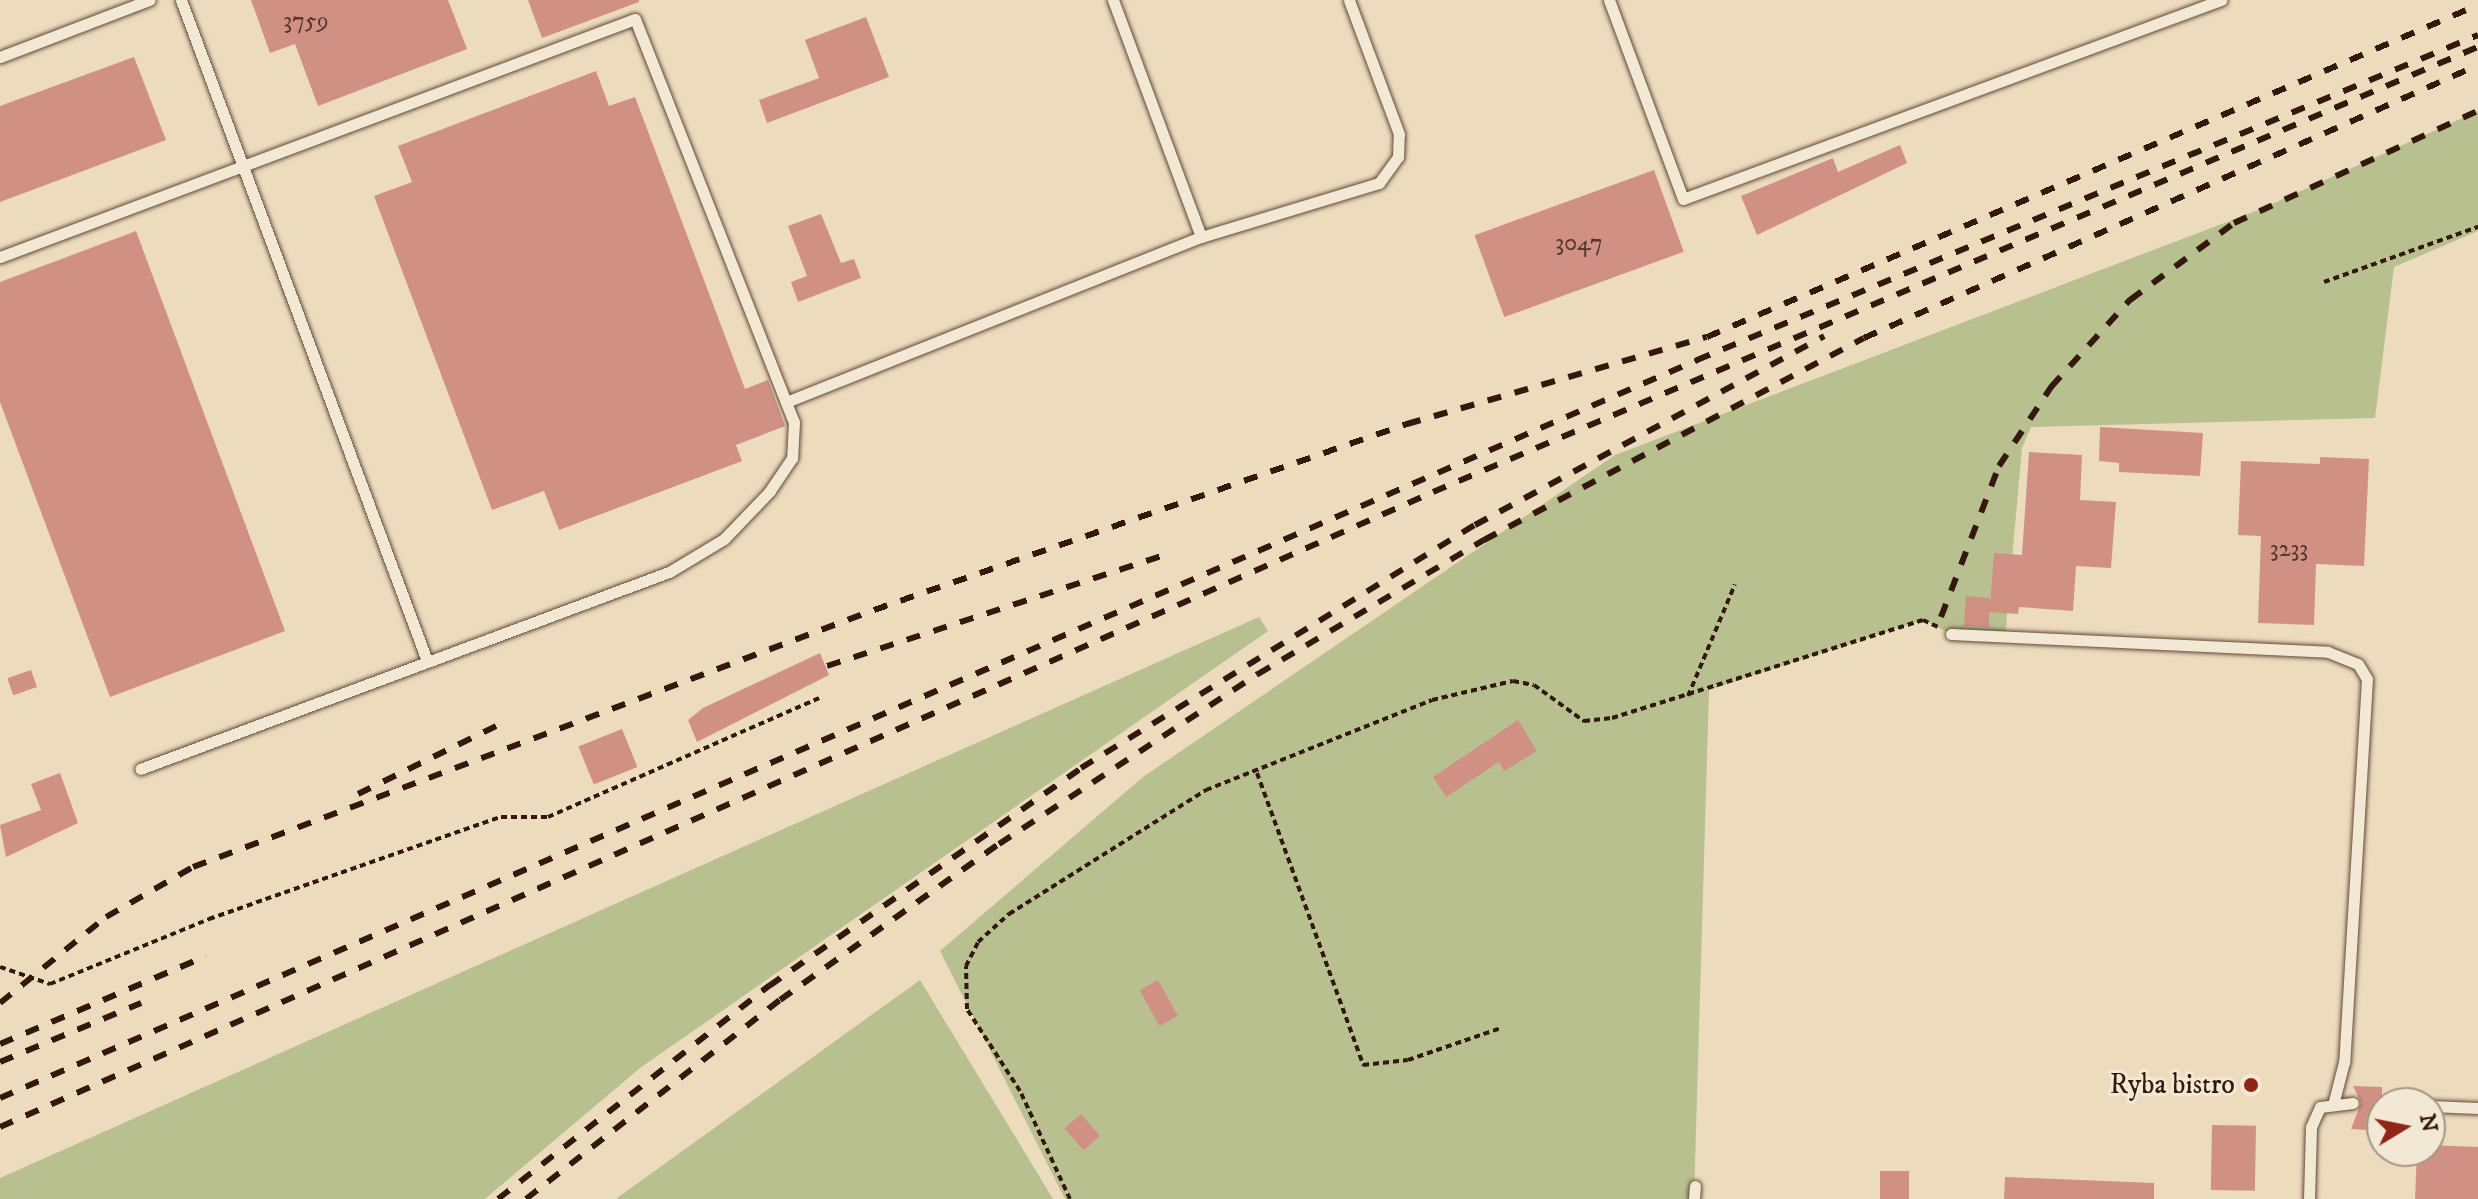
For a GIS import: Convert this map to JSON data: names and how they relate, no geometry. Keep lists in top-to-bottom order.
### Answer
{
  "places": ["Ryba bistro"],
  "house_numbers": ["3759", "3047", "3233"],
  "north": "right"
}
